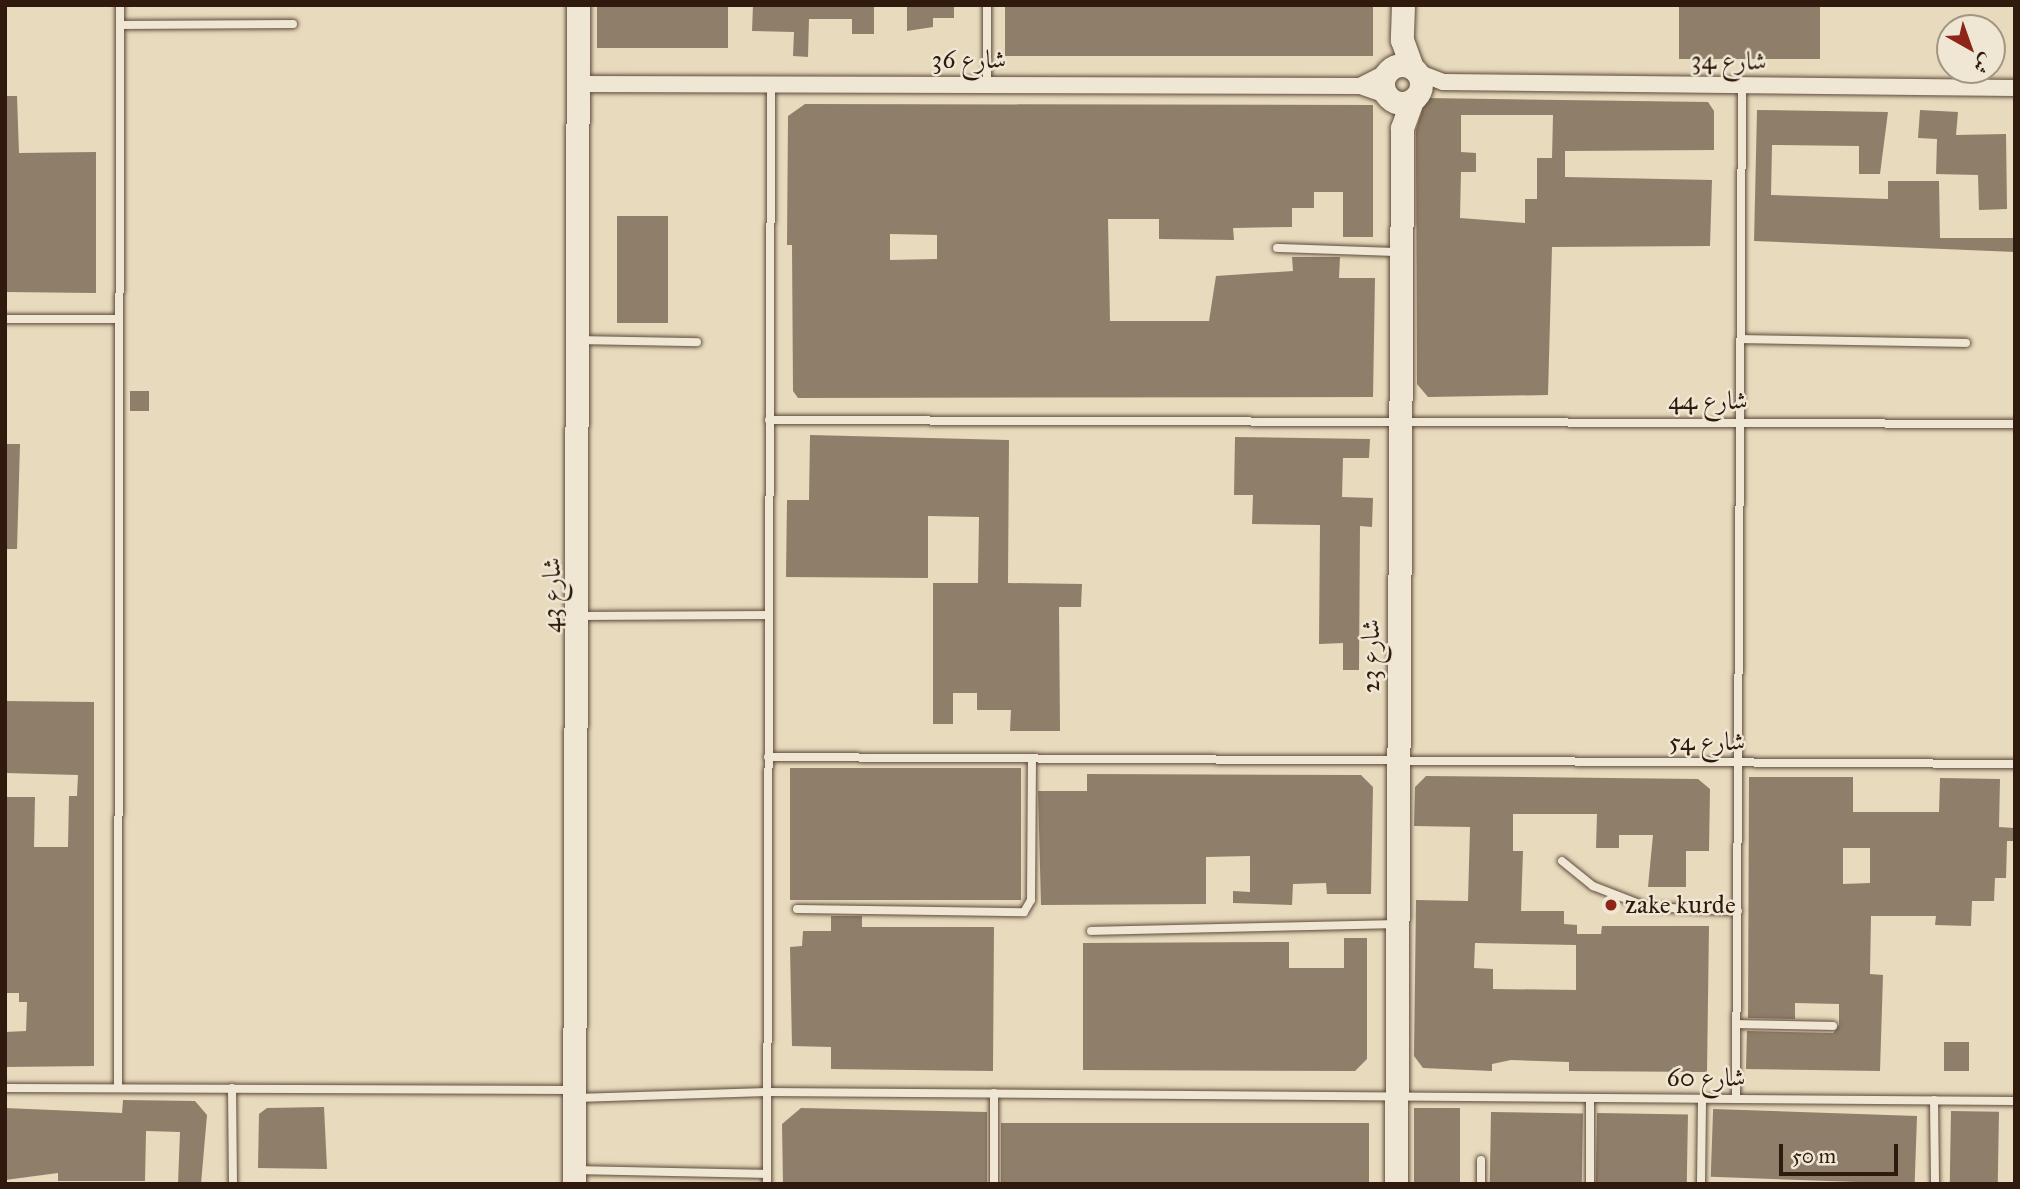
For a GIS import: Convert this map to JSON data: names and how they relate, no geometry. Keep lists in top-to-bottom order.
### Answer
{
  "streets": {
    "street": [
      "شارع 36",
      "شارع 34",
      "شارع 43",
      "شارع 23"
    ],
    "lane": ["شارع 44", "شارع 54", "شارع 60"]
  },
  "crossings": [
    ["شارع 36", "شارع 34"],
    ["شارع 36", "شارع 43"],
    ["شارع 36", "شارع 23"],
    ["شارع 34", "شارع 23"],
    ["شارع 44", "شارع 23"],
    ["شارع 43", "شارع 60"],
    ["شارع 23", "شارع 54"],
    ["شارع 23", "شارع 60"]
  ],
  "places": ["zake kurde"],
  "scale_bar": "50 m",
  "north": "bottom right"
}
